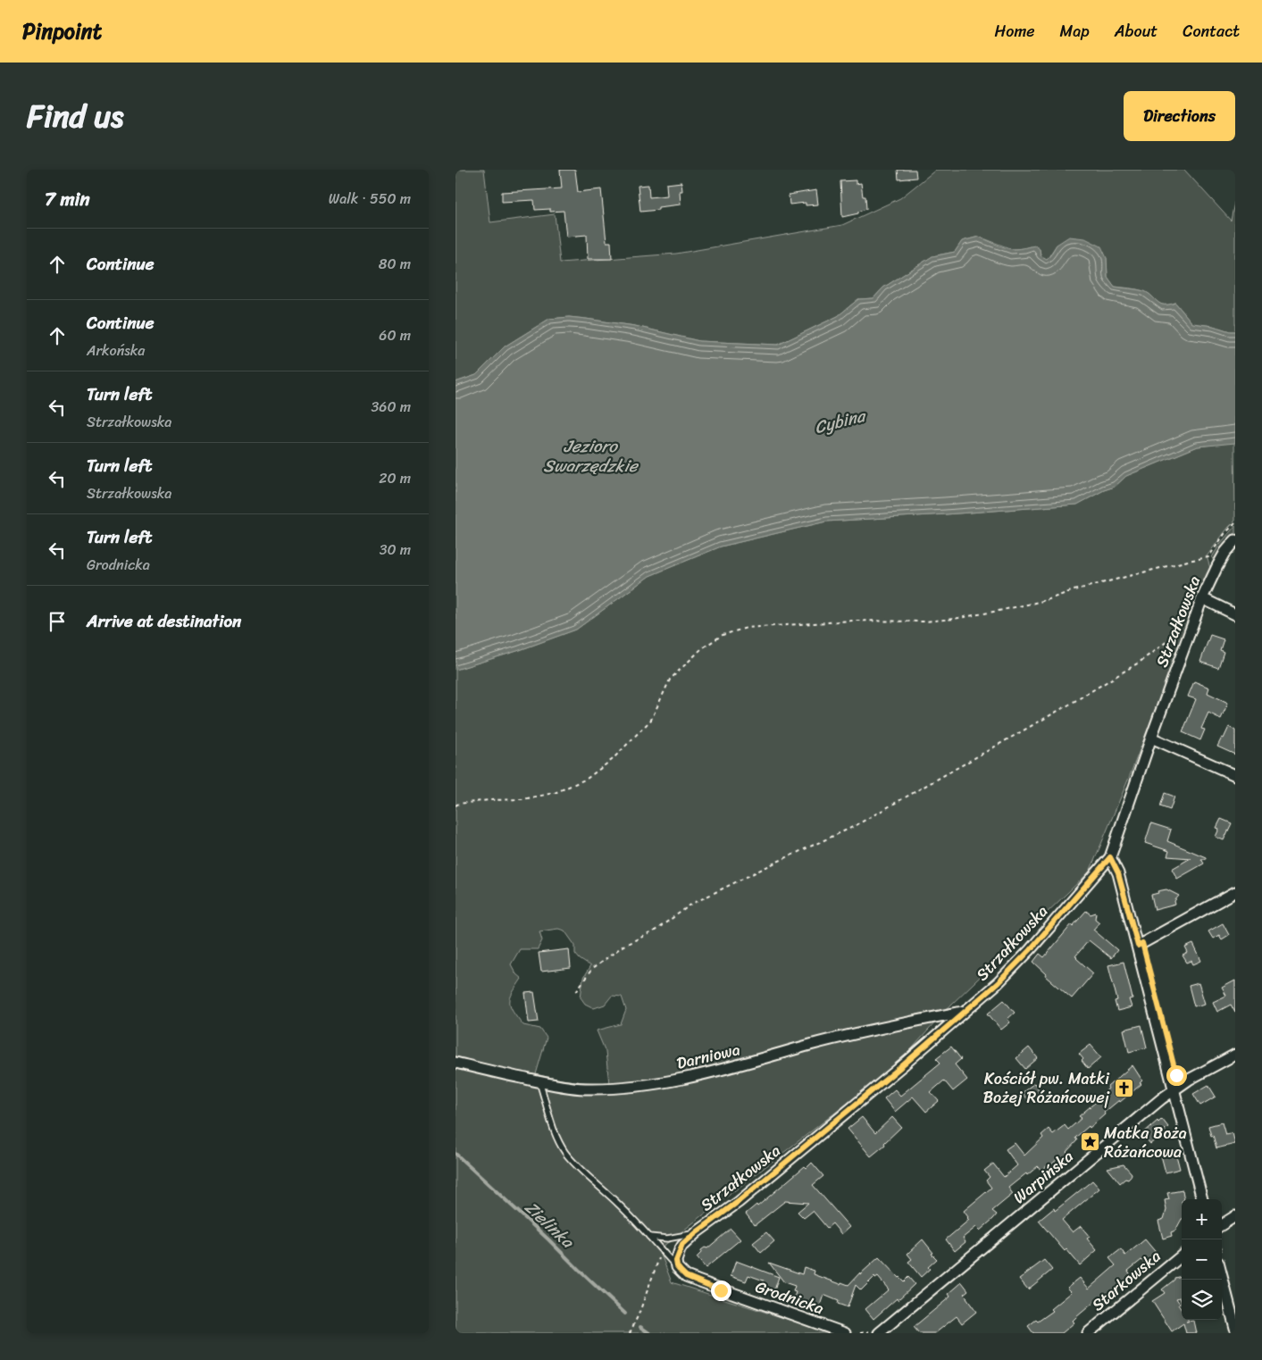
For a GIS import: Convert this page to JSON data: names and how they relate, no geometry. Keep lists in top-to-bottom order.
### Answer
{
  "streets": {
    "street": [
      "Strzałkowska",
      "Darniowa",
      "Warpińska",
      "Starkowska",
      "Grodnicka"
    ]
  },
  "crossings": [
    ["Strzałkowska", "Darniowa"],
    ["Strzałkowska", "Grodnicka"]
  ],
  "water": ["Cybina", "Jezioro Swarzędzkie", "Zielinka"],
  "places": {
    "church": ["Kościół pw. Matki Bożej Różańcowej"],
    "place": ["Matka Boża Różańcowa"]
  },
  "page": {
    "header": "Pinpoint",
    "nav": [
      "Home",
      "Map",
      "About",
      "Contact"
    ],
    "title": "Find us",
    "buttons": "Directions",
    "heading": ["7 min", "Walk · 550 m"],
    "list": [
      ["Continue", "80 m"],
      ["Continue", "Arkońska", "60 m"],
      ["Turn left", "Strzałkowska", "360 m"],
      ["Turn left", "Strzałkowska", "20 m"],
      ["Turn left", "Grodnicka", "30 m"],
      "Arrive at destination"
    ],
    "map_buttons": ["+", "−"]
  }
}
